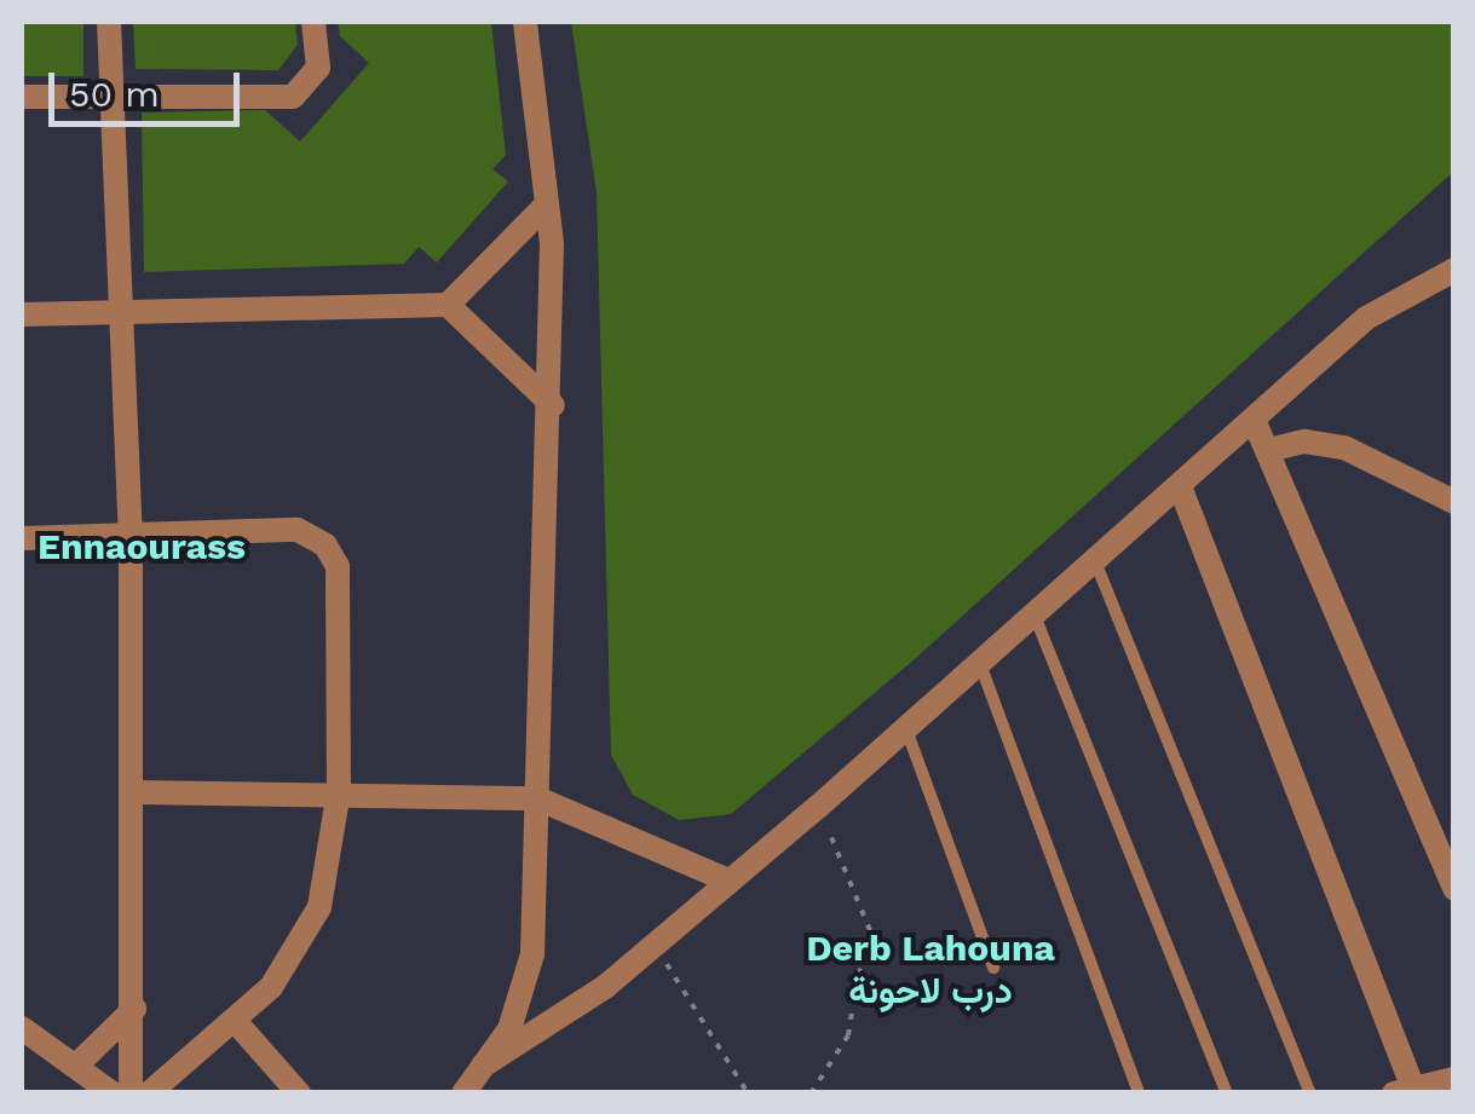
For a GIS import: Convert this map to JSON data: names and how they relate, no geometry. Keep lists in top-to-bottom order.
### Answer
{
  "districts": ["Ennaourass", "Derb Lahouna درب لاحونة"],
  "scale_bar": "50 m"
}
